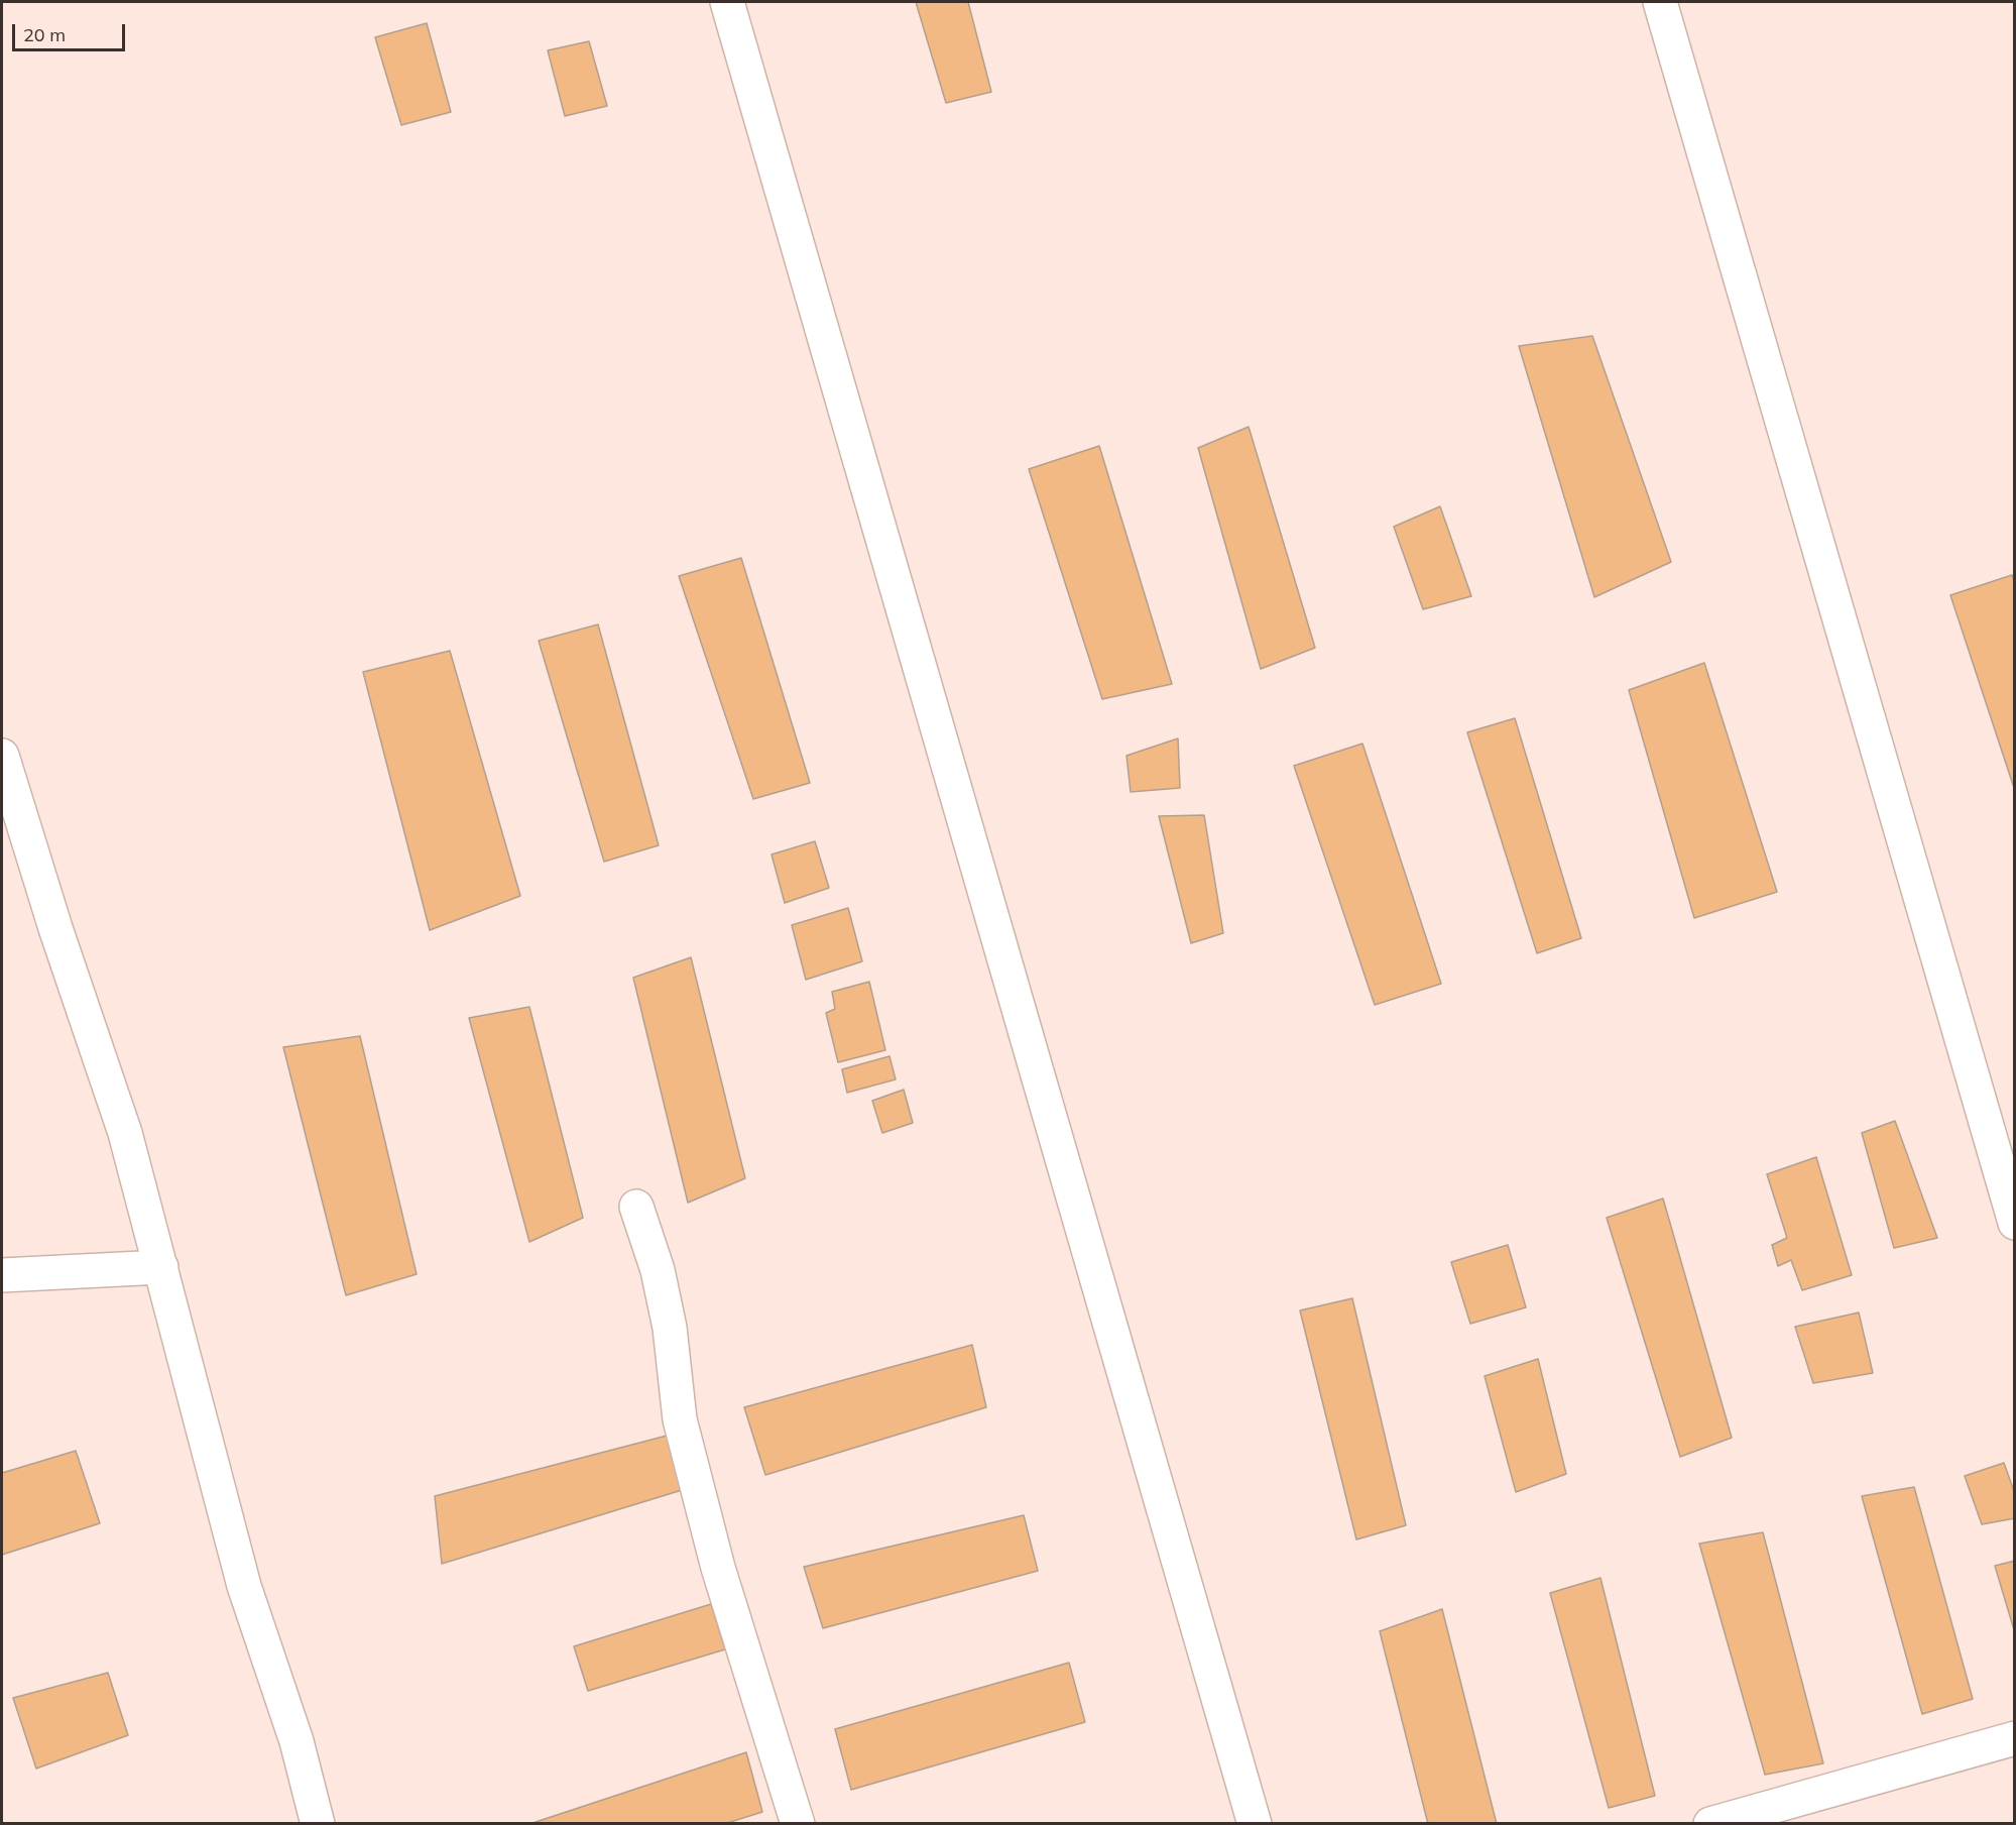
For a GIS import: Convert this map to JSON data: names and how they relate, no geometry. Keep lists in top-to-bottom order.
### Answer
{
  "scale_bar": "20 m"
}
